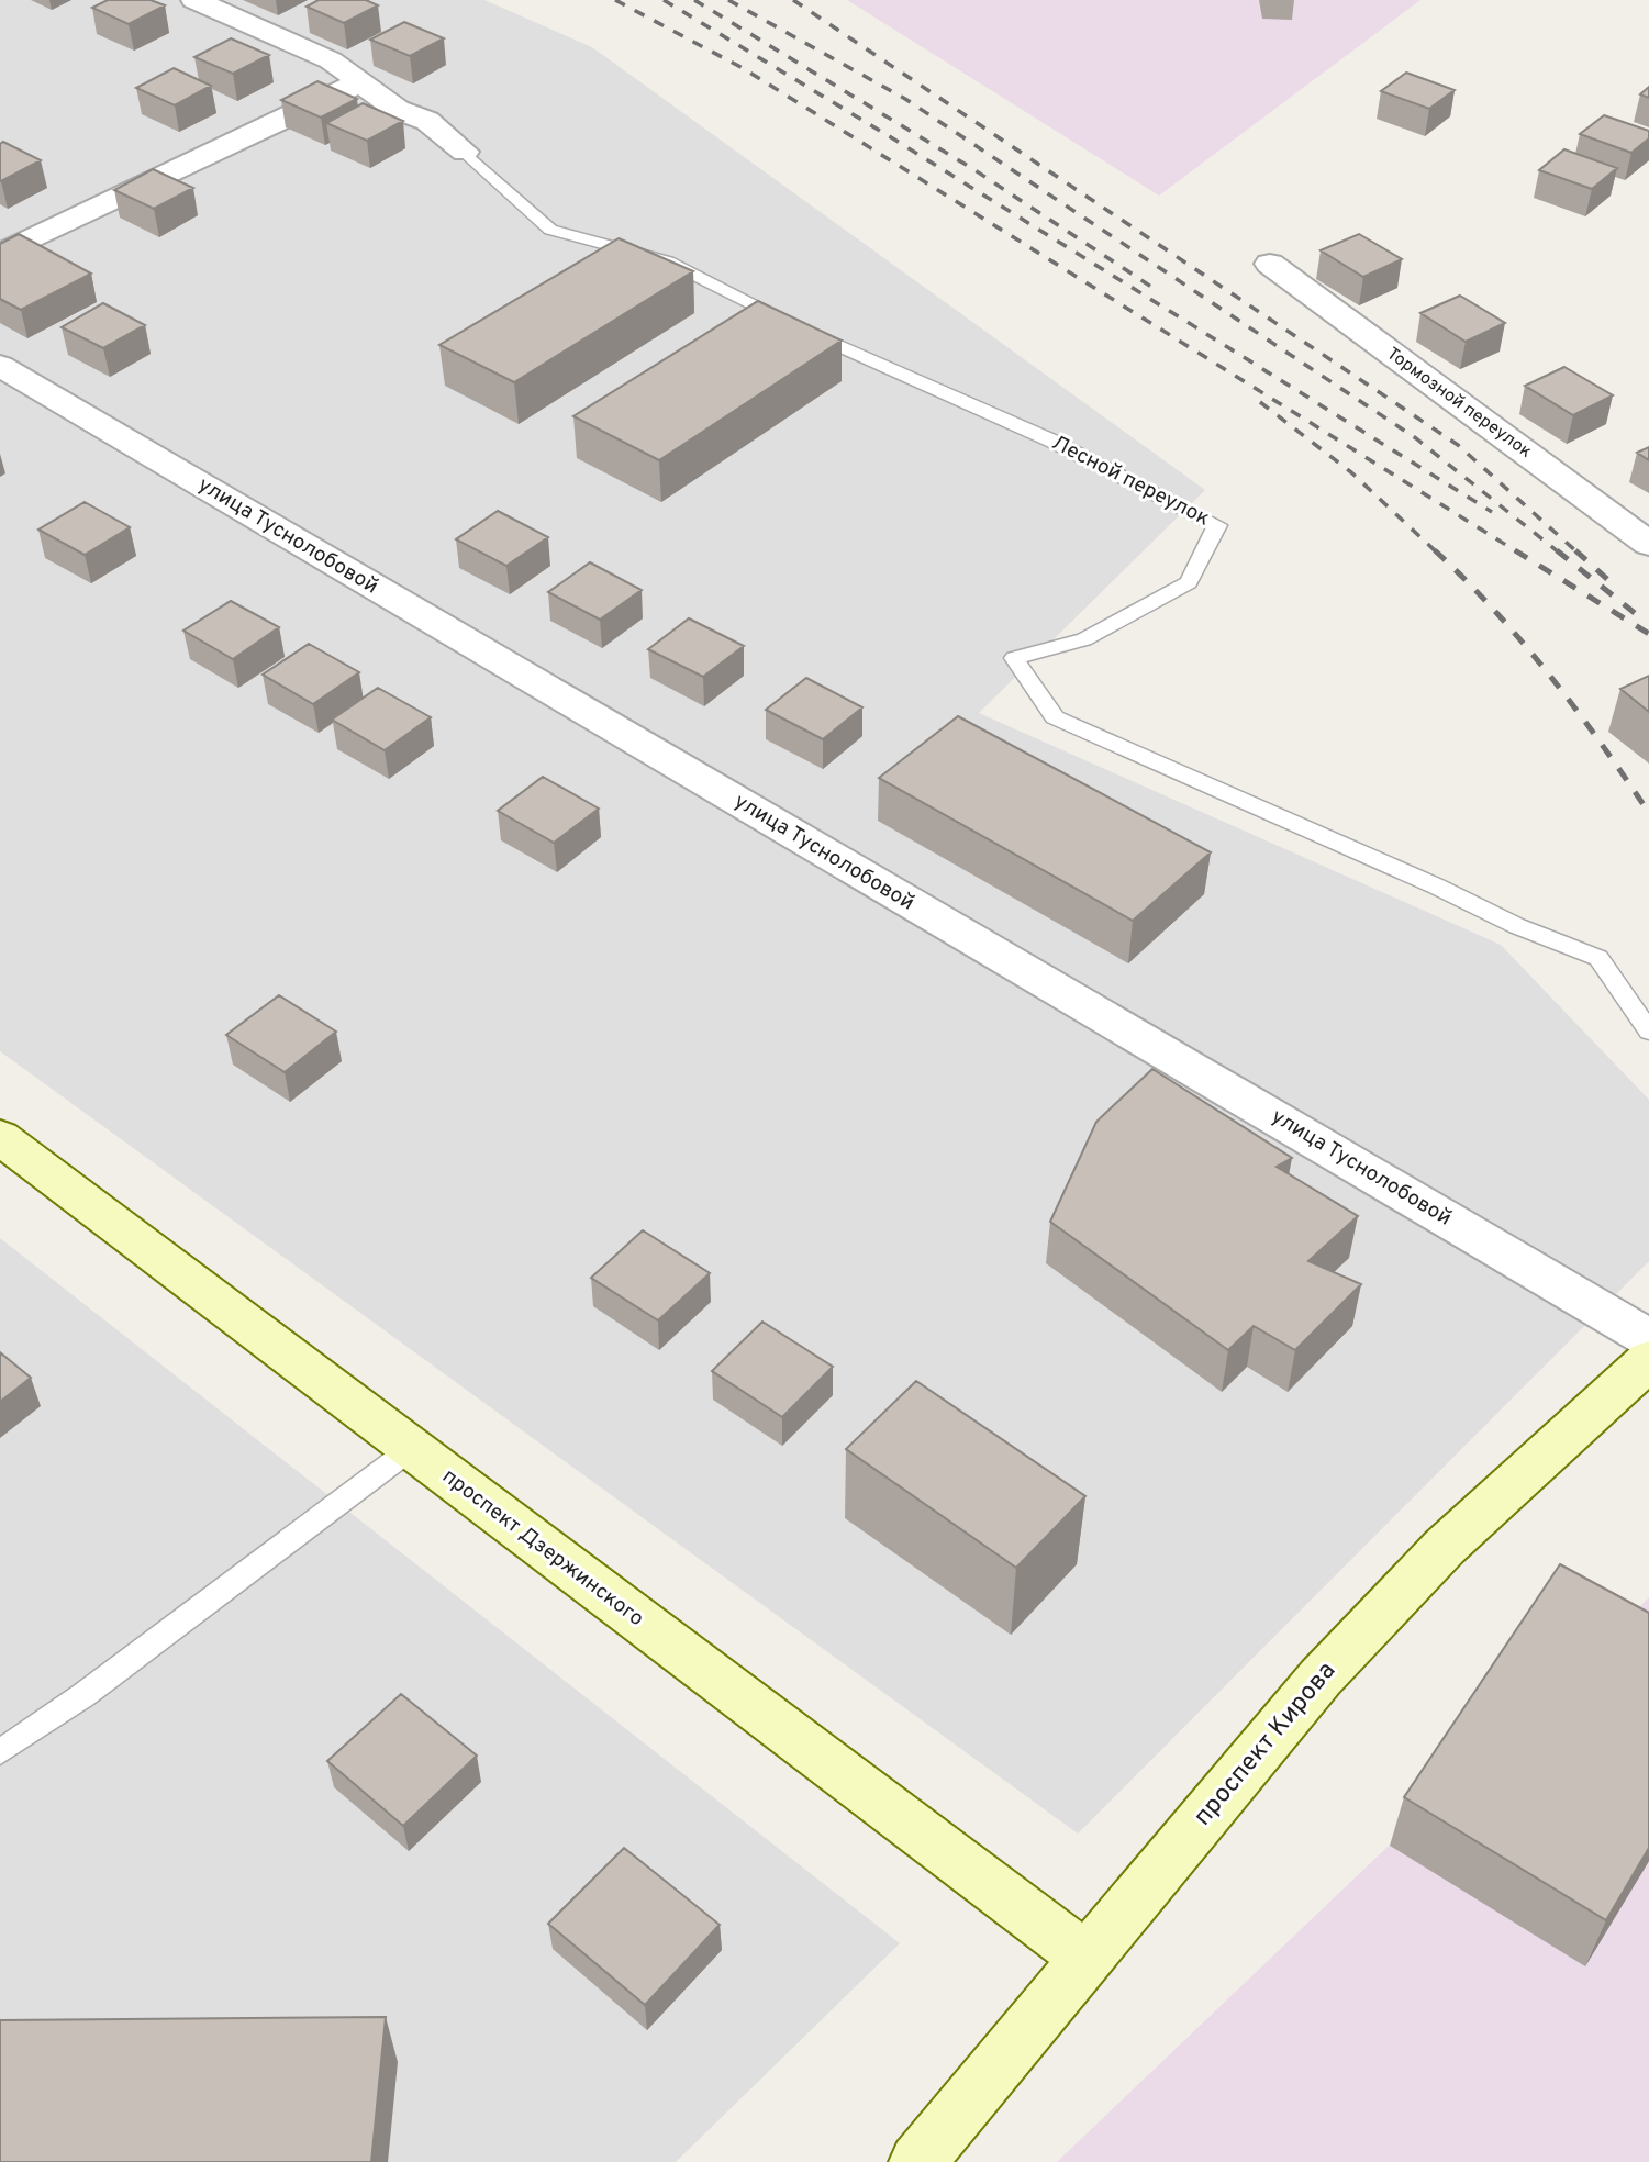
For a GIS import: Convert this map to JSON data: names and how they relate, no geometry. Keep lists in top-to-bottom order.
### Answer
{
  "streets": {
    "street": [
      "Тормозной переулок",
      "Лесной переулок",
      "улица Туснолобовой",
      "проспект Дзержинского",
      "проспект Кирова"
    ]
  },
  "crossings": [
    ["проспект Дзержинского", "проспект Кирова"]
  ]
}
